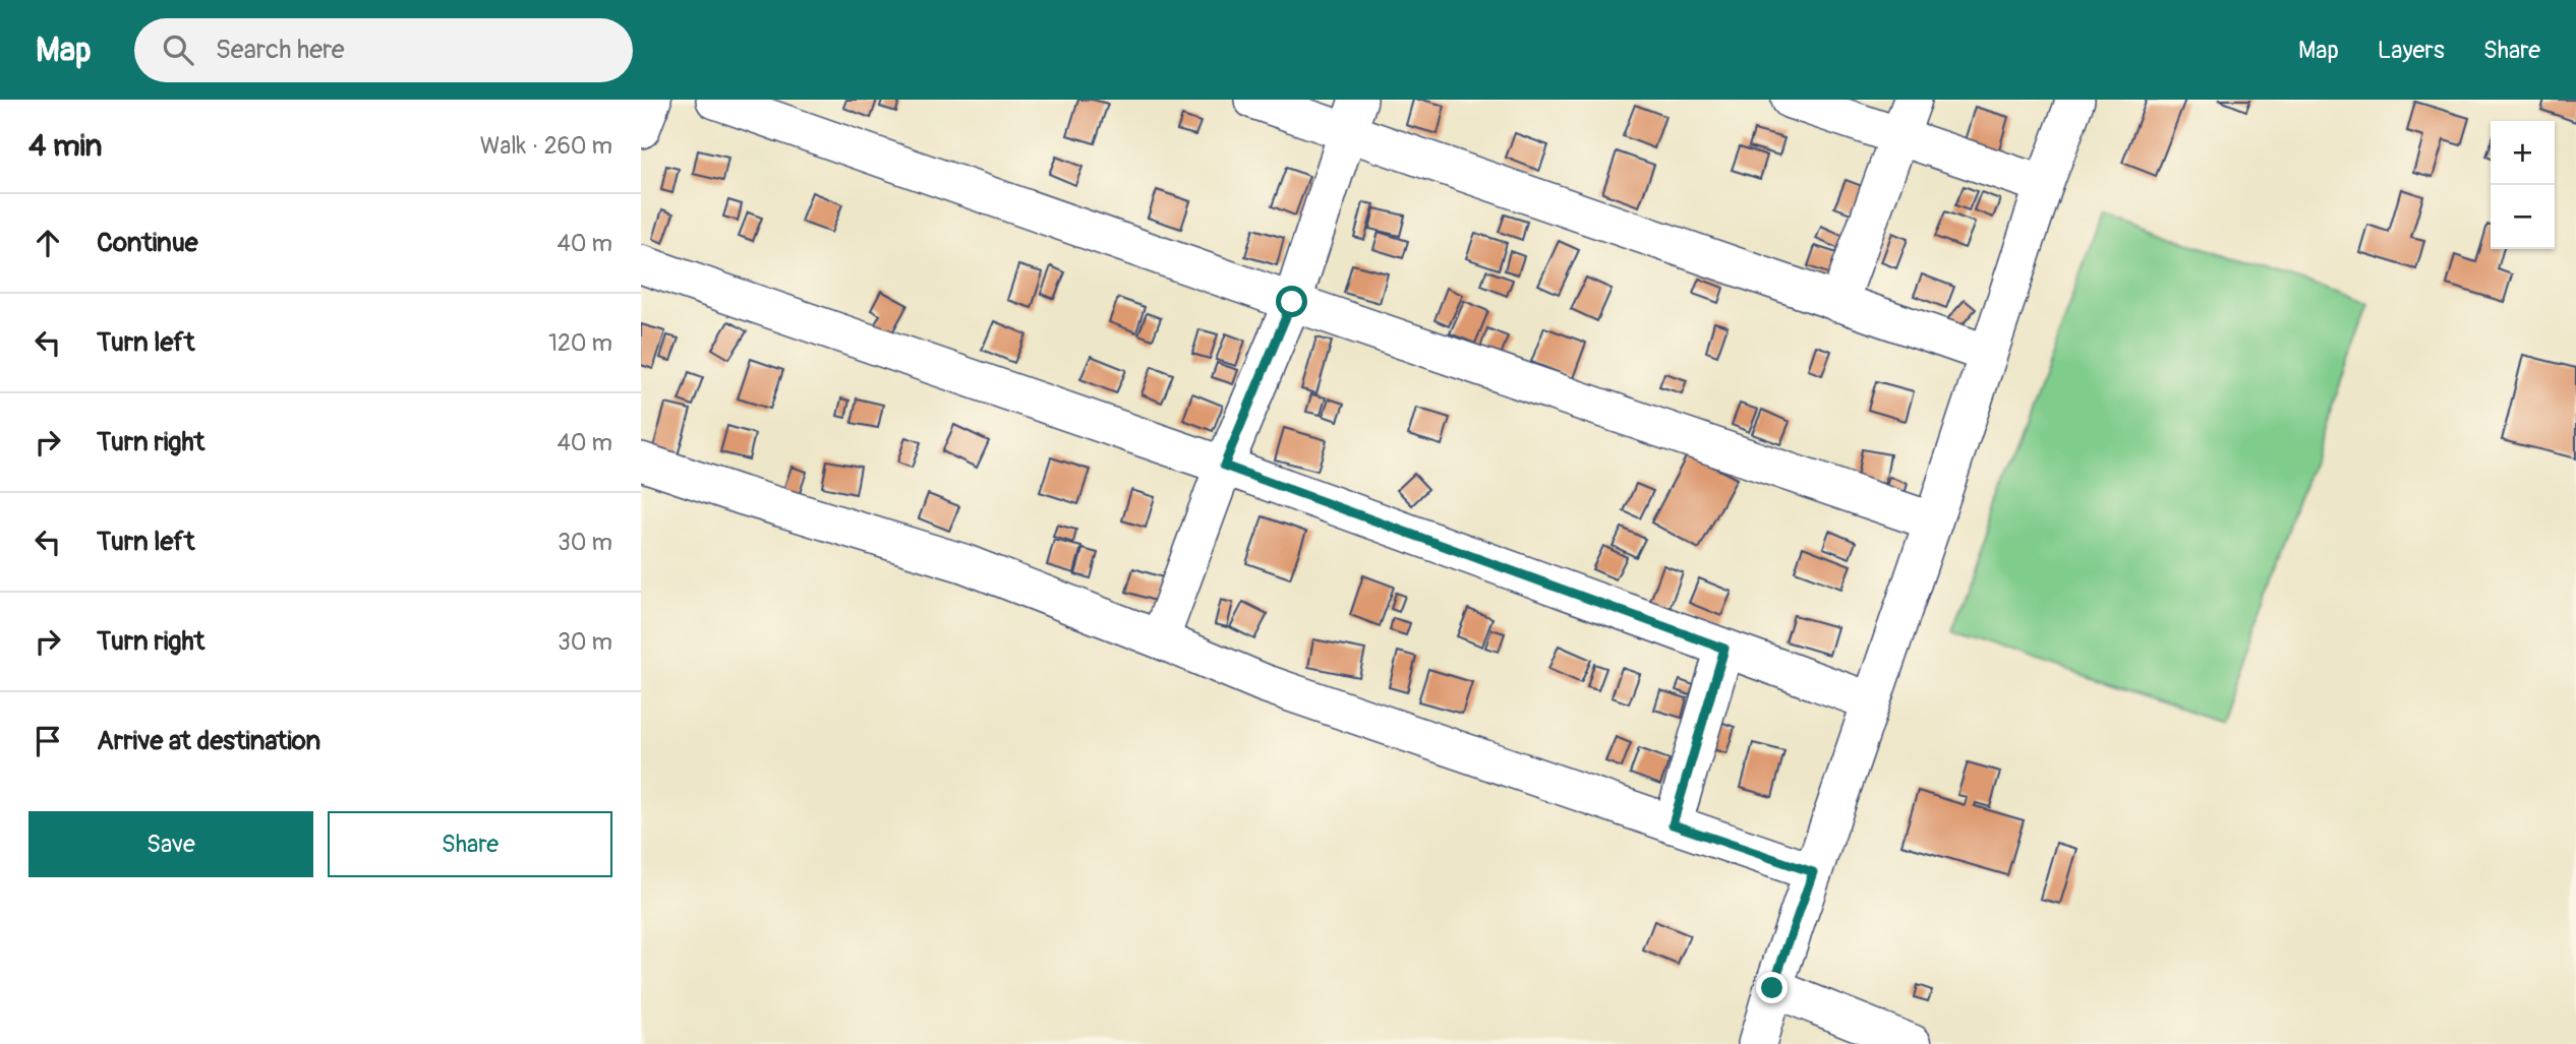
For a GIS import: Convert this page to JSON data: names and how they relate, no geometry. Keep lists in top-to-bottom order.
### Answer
{
  "page": {
    "header": "Map",
    "search": "Search here",
    "nav": ["Map", "Layers", "Share"],
    "heading": ["4 min", "Walk · 260 m"],
    "map_buttons": ["+", "−"],
    "list": [
      ["Continue", "40 m"],
      ["Turn left", "120 m"],
      ["Turn right", "40 m"],
      ["Turn left", "30 m"],
      ["Turn right", "30 m"],
      "Arrive at destination"
    ],
    "buttons": ["Save", "Share"]
  }
}
